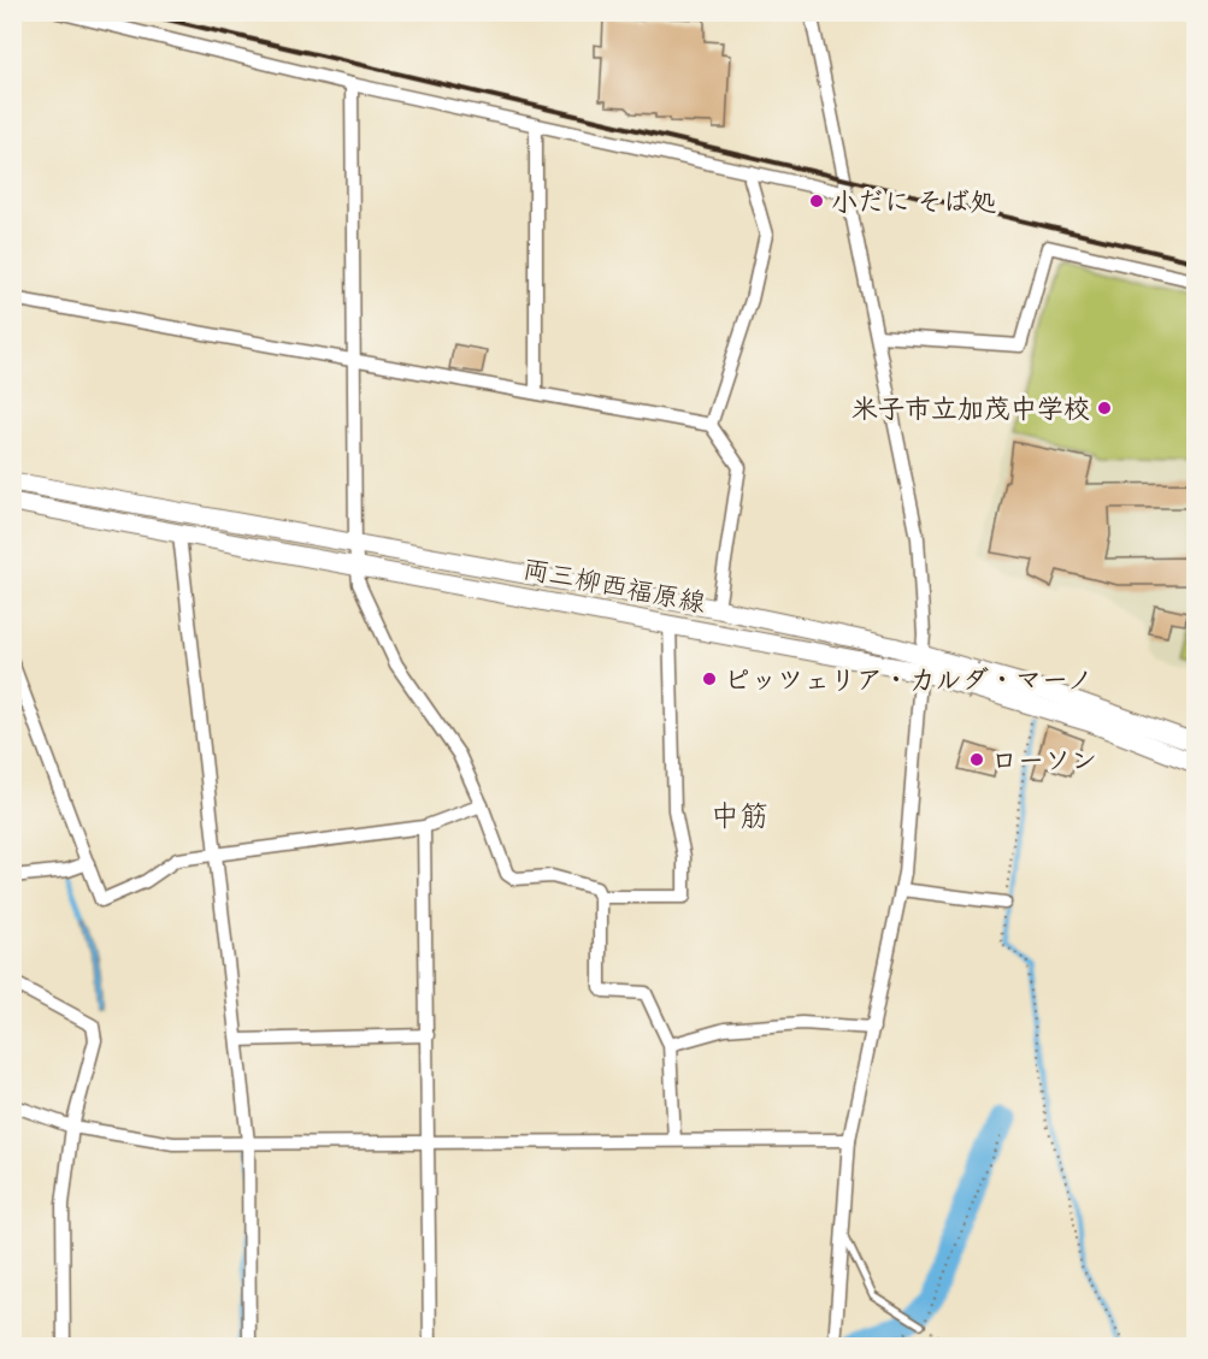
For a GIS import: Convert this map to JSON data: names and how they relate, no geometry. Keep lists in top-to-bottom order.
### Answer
{
  "streets": {
    "main road": ["両三柳西福原線"]
  },
  "districts": ["中筋"],
  "places": [
    "小だに そば処",
    "米子市立加茂中学校",
    "ピッツェリア・カルダ・マーノ",
    "ローソン"
  ]
}
